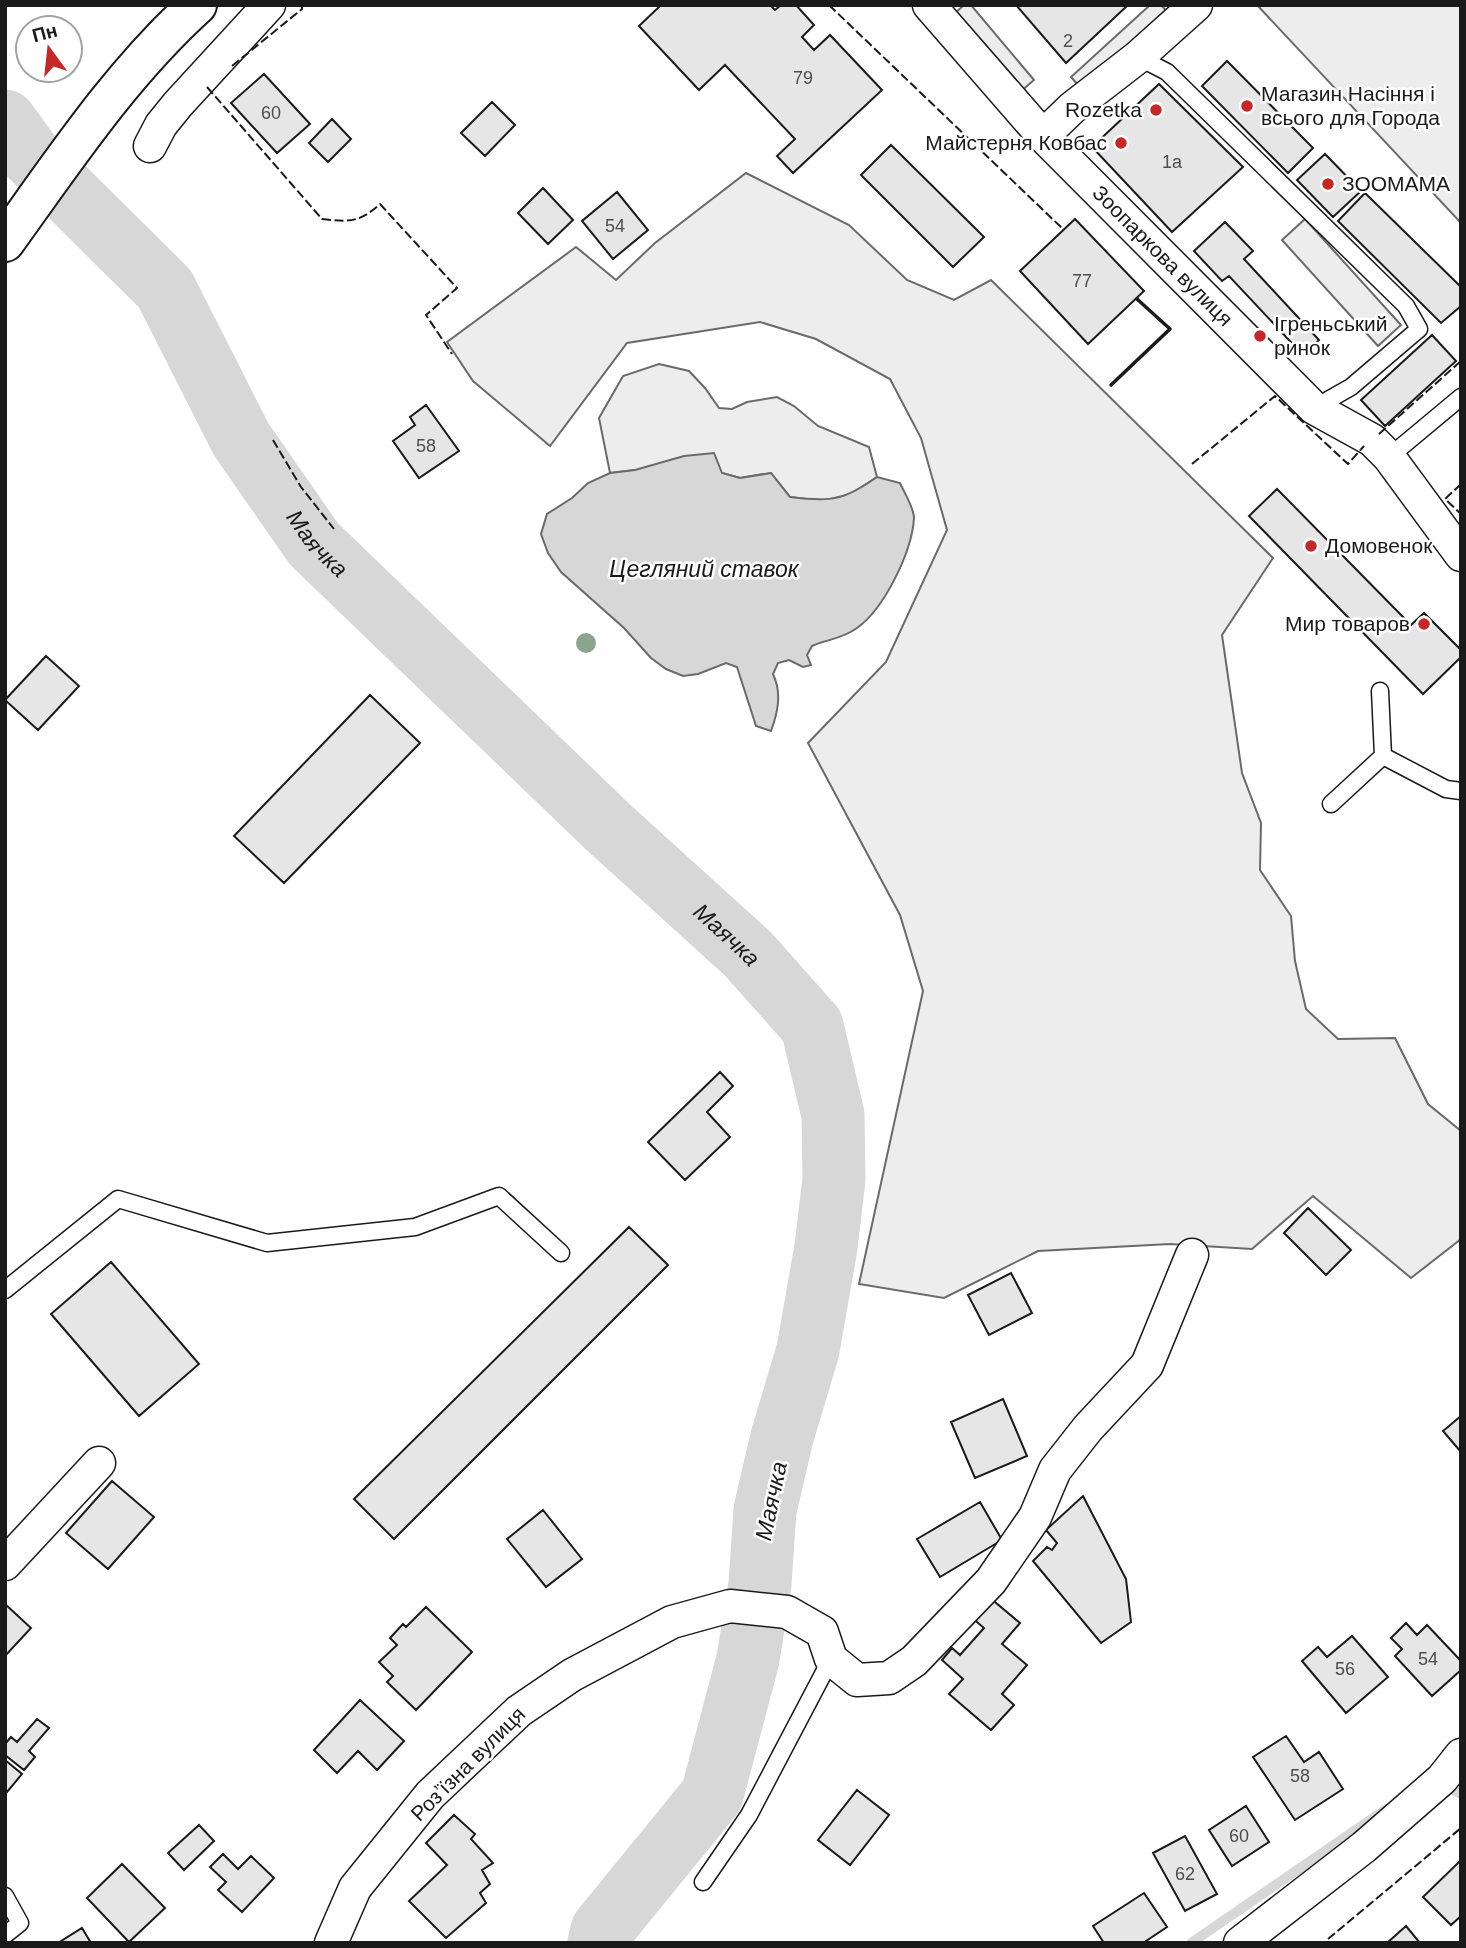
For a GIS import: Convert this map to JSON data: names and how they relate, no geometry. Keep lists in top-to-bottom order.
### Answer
{
  "streets": {
    "street": ["Зоопаркова вулиця", "Розʼїзна вулиця"]
  },
  "water": ["Маячка", "Цегляний ставок"],
  "places": [
    "Магазин Насіння і всього для Города",
    "Rozetka",
    "Майстерня Ковбас",
    "ЗООМАМА",
    "Ігреньський ринок",
    "Домовенок",
    "Мир товаров"
  ],
  "house_numbers": [
    "2",
    "79",
    "60",
    "1а",
    "54",
    "77",
    "58",
    "54",
    "56",
    "58",
    "60",
    "62"
  ],
  "north": "top"
}
